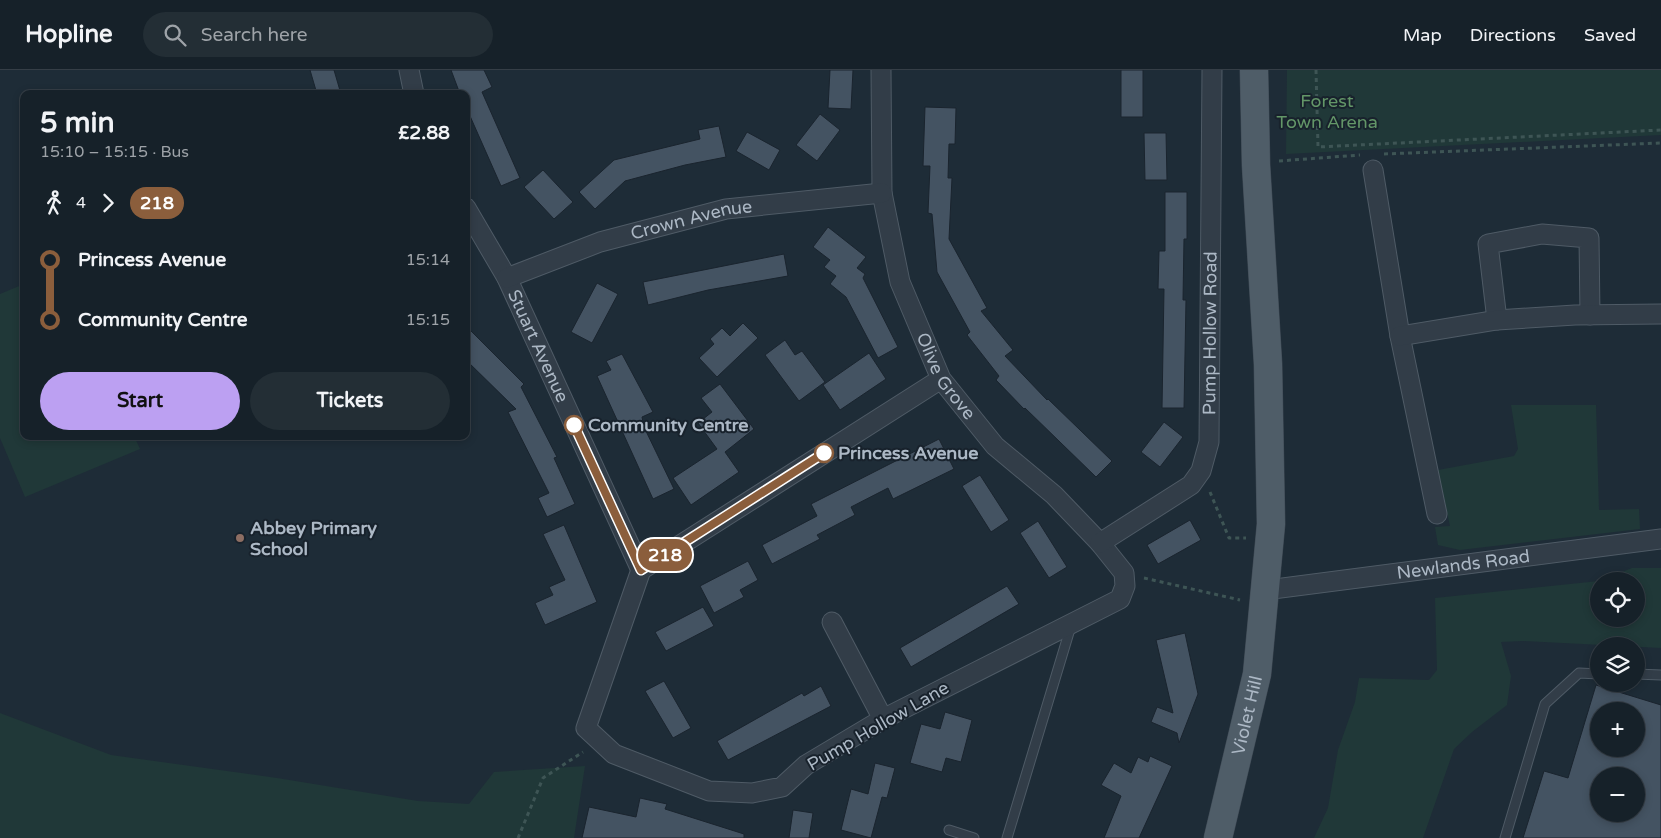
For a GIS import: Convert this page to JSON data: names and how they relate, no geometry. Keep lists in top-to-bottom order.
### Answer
{
  "streets": {
    "main road": ["Violet Hill"],
    "street": [
      "Crown Avenue",
      "Pump Hollow Road",
      "Stuart Avenue",
      "Olive Grove",
      "Newlands Road",
      "Pump Hollow Lane"
    ]
  },
  "crossings": [
    ["Crown Avenue", "Stuart Avenue"],
    ["Crown Avenue", "Olive Grove"],
    ["Pump Hollow Road", "Olive Grove"],
    ["Newlands Road", "Violet Hill"]
  ],
  "parks": ["Forest Town Arena"],
  "places": ["Community Centre", "Princess Avenue", "Abbey Primary School"],
  "lines": ["bus line 218"],
  "page": {
    "header": "Hopline",
    "search": "Search here",
    "nav": ["Map", "Directions", "Saved"],
    "on_map": "218",
    "heading": ["5 min", "15:10 – 15:15 · Bus", "£2.88"],
    "legs": ["4", "218"],
    "list": [
      {
        "name": "Princess Avenue",
        "value": "15:14"
      },
      {
        "name": "Community Centre",
        "value": "15:15"
      }
    ],
    "buttons": ["Start", "Tickets"],
    "map_buttons": ["+", "−"]
  }
}
